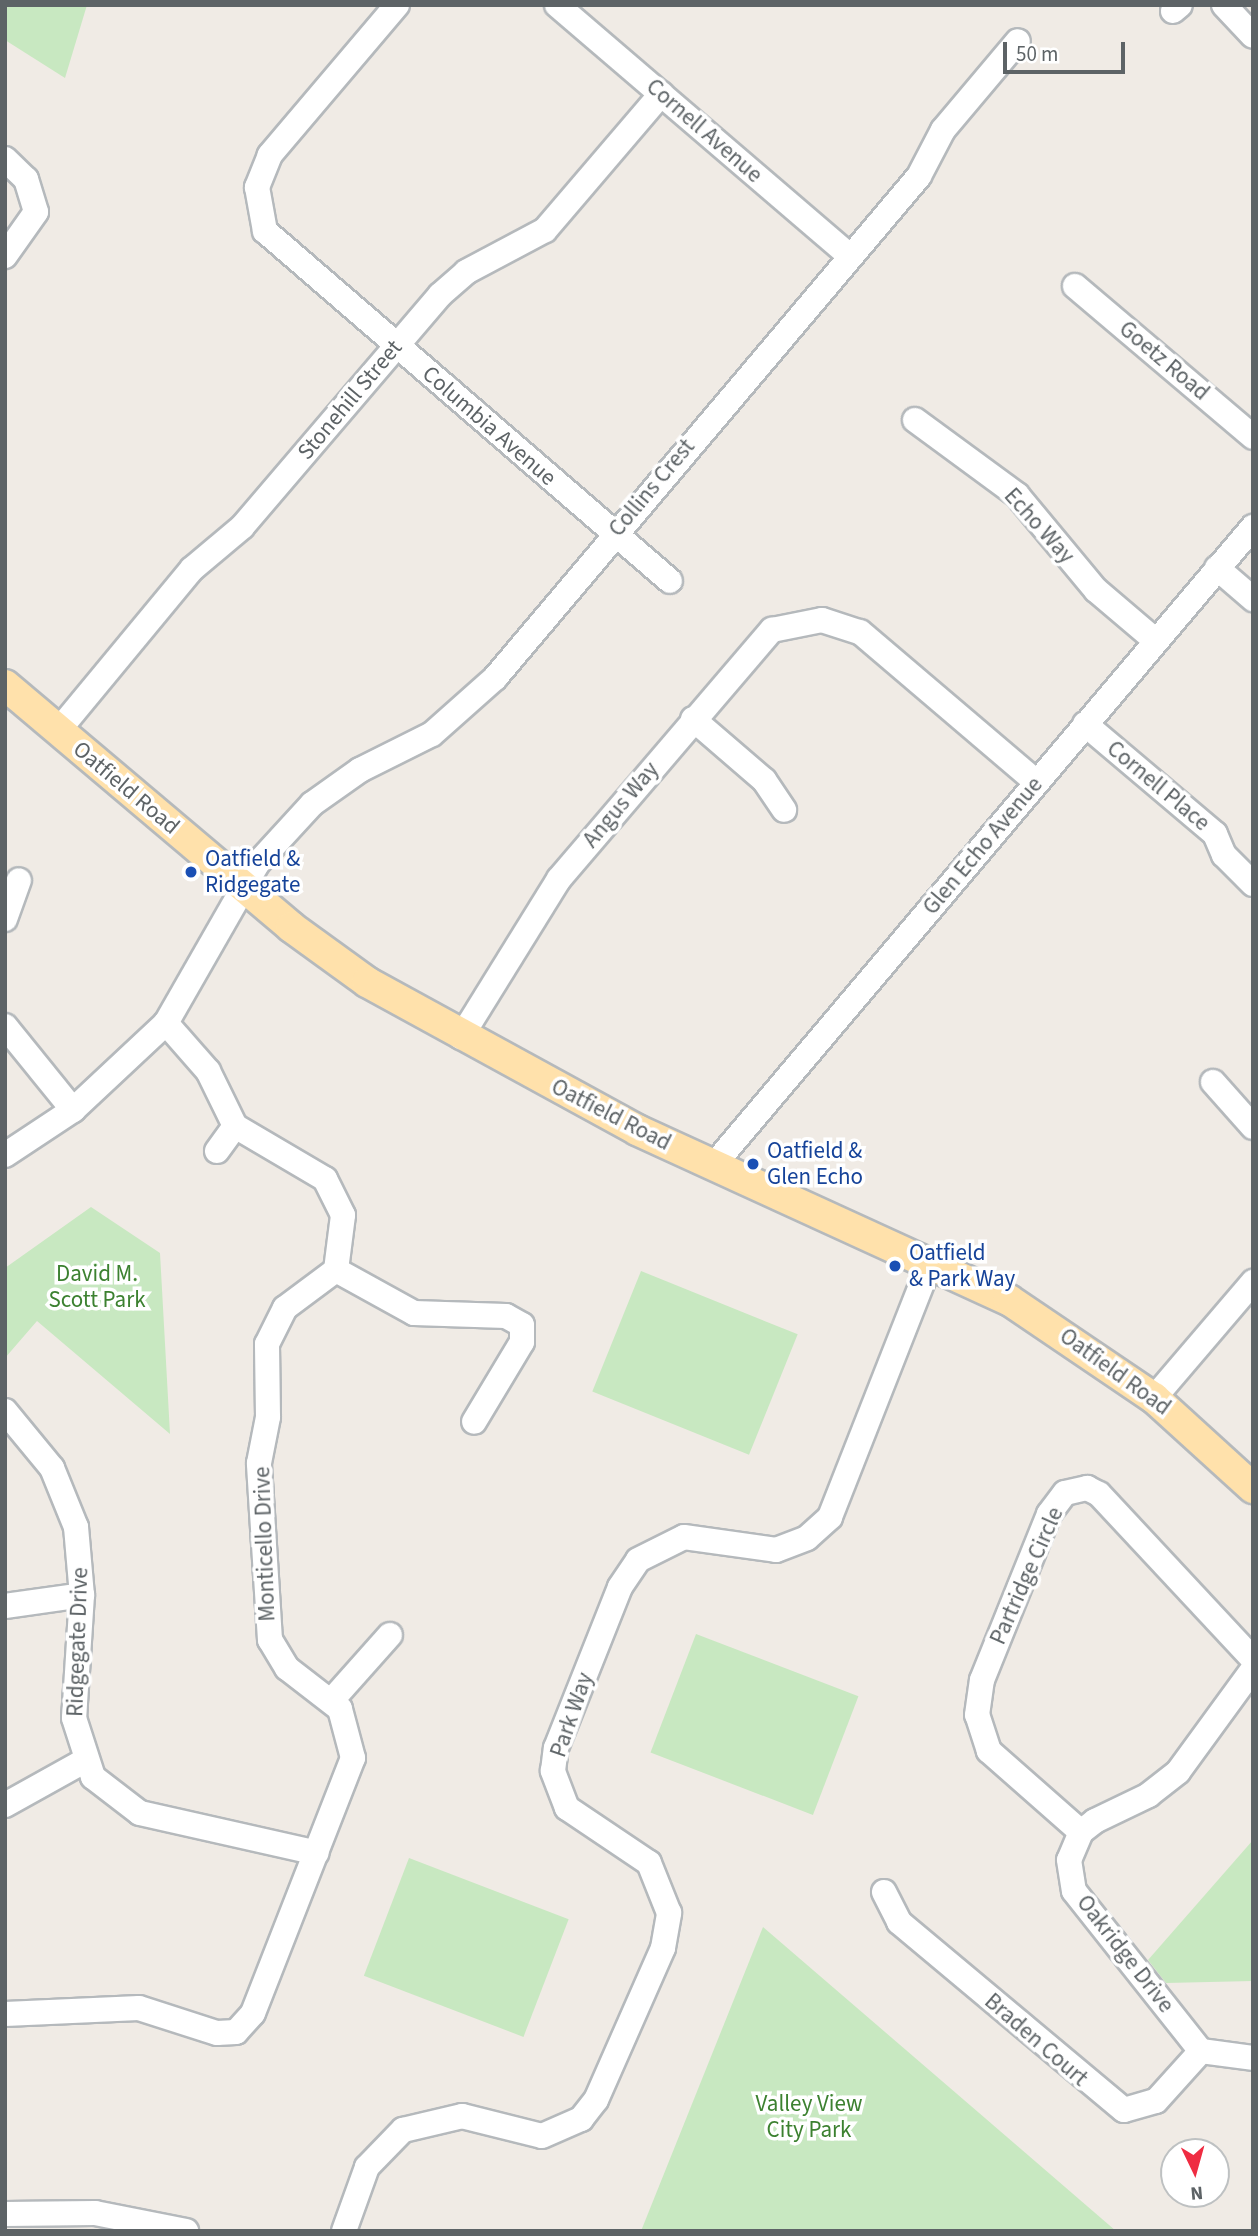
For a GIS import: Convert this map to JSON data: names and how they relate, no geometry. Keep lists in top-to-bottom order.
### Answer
{
  "streets": {
    "main road": ["Oatfield Road"],
    "street": [
      "Cornell Avenue",
      "Goetz Road",
      "Stonehill Street",
      "Columbia Avenue",
      "Collins Crest",
      "Echo Way",
      "Cornell Place",
      "Angus Way",
      "Glen Echo Avenue",
      "Monticello Drive",
      "Partridge Circle",
      "Ridgegate Drive",
      "Park Way",
      "Oakridge Drive",
      "Braden Court"
    ]
  },
  "crossings": [
    ["Cornell Avenue", "Stonehill Street"],
    ["Cornell Avenue", "Collins Crest"],
    ["Stonehill Street", "Columbia Avenue"],
    ["Stonehill Street", "Oatfield Road"],
    ["Columbia Avenue", "Collins Crest"],
    ["Collins Crest", "Oatfield Road"],
    ["Echo Way", "Glen Echo Avenue"],
    ["Cornell Place", "Glen Echo Avenue"],
    ["Oatfield Road", "Angus Way"],
    ["Oatfield Road", "Glen Echo Avenue"],
    ["Oatfield Road", "Park Way"],
    ["Angus Way", "Glen Echo Avenue"],
    ["Monticello Drive", "Ridgegate Drive"],
    ["Partridge Circle", "Oakridge Drive"],
    ["Oakridge Drive", "Braden Court"]
  ],
  "parks": ["David M. Scott Park", "Valley View City Park"],
  "places": ["Oatfield & Ridgegate", "Oatfield & Glen Echo", "Oatfield & Park Way"],
  "scale_bar": "50 m",
  "north": "bottom"
}
